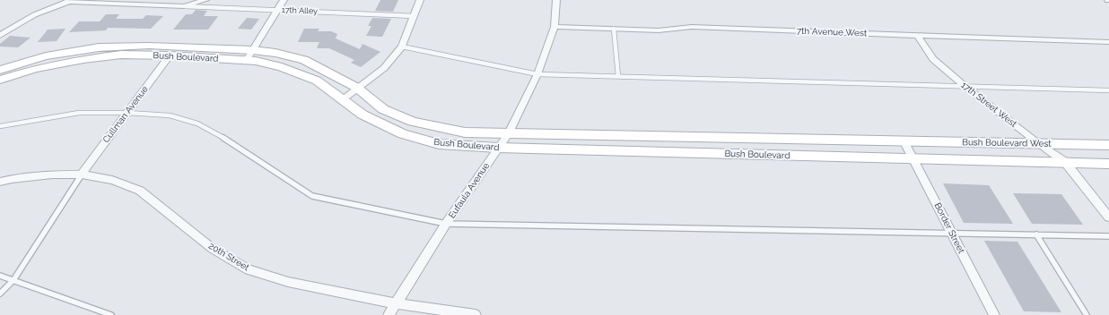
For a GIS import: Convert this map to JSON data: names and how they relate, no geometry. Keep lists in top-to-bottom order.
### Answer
{
  "streets": {
    "main road": ["Bush Boulevard", "Bush Boulevard West"],
    "street": [
      "17th Alley",
      "7th Avenue West",
      "17th Street West",
      "Cullman Avenue",
      "Eufaula Avenue",
      "Border Street",
      "20th Street"
    ]
  },
  "crossings": [
    ["7th Avenue West", "17th Street West"],
    ["7th Avenue West", "Eufaula Avenue"],
    ["Bush Boulevard", "Cullman Avenue"],
    ["Bush Boulevard", "Bush Boulevard West"],
    ["Bush Boulevard", "Eufaula Avenue"],
    ["Bush Boulevard", "Border Street"],
    ["17th Street West", "Bush Boulevard West"],
    ["Cullman Avenue", "20th Street"],
    ["Bush Boulevard West", "Border Street"],
    ["Eufaula Avenue", "20th Street"]
  ]
}
